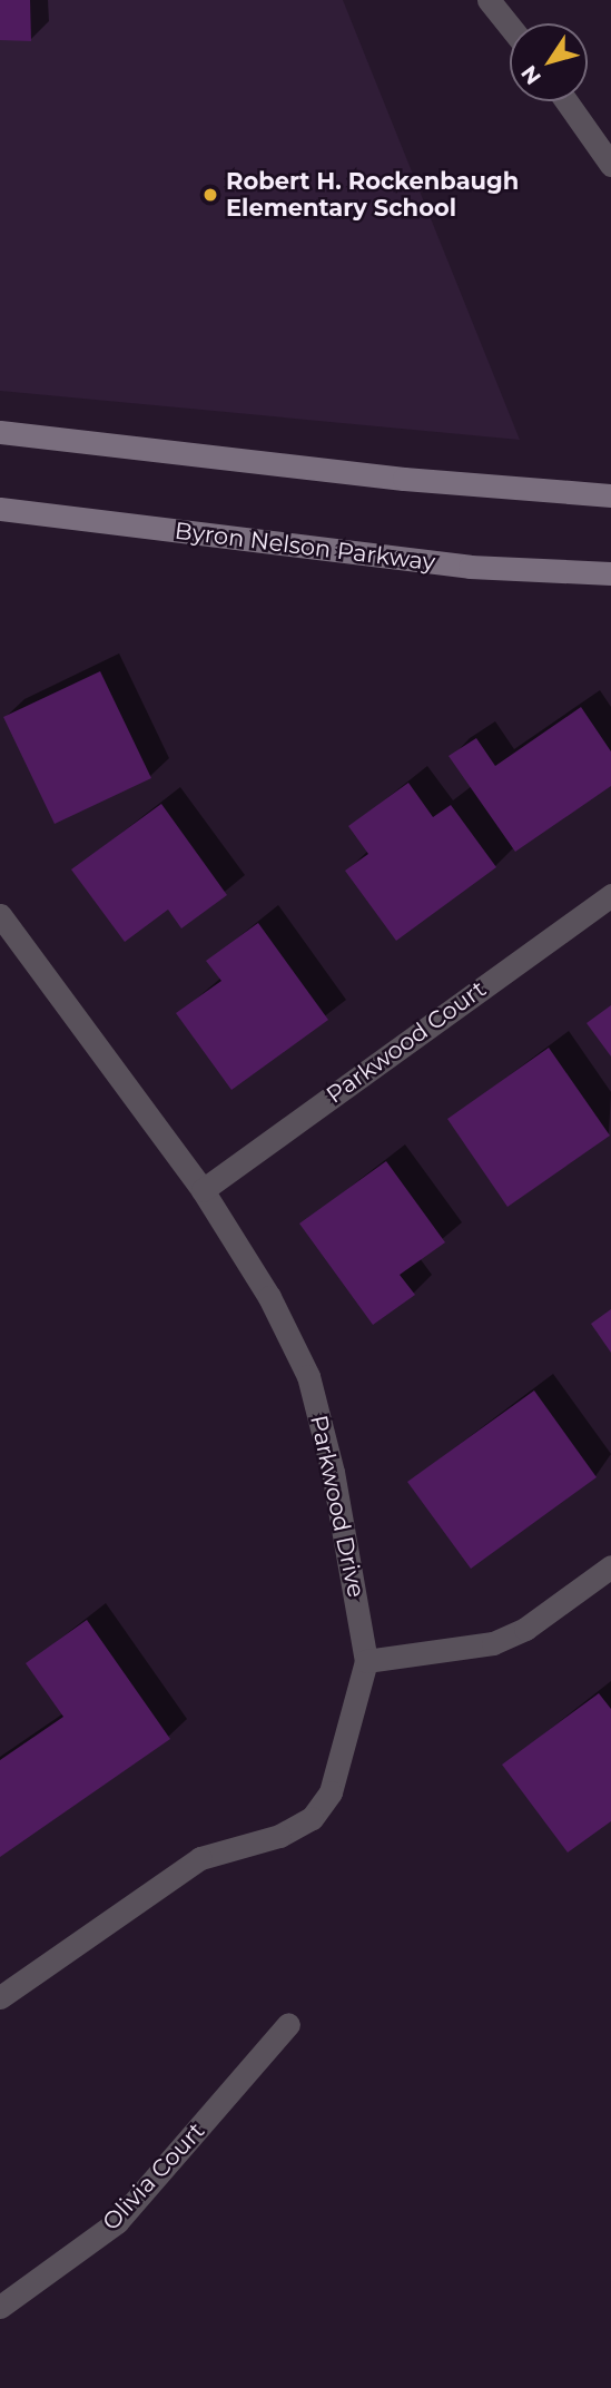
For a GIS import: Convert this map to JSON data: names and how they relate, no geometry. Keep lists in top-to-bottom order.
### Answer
{
  "streets": {
    "street": [
      "Byron Nelson Parkway",
      "Parkwood Court",
      "Parkwood Drive",
      "Olivia Court"
    ]
  },
  "crossings": [
    ["Parkwood Court", "Parkwood Drive"]
  ],
  "places": ["Robert H. Rockenbaugh Elementary School"],
  "north": "bottom left"
}
